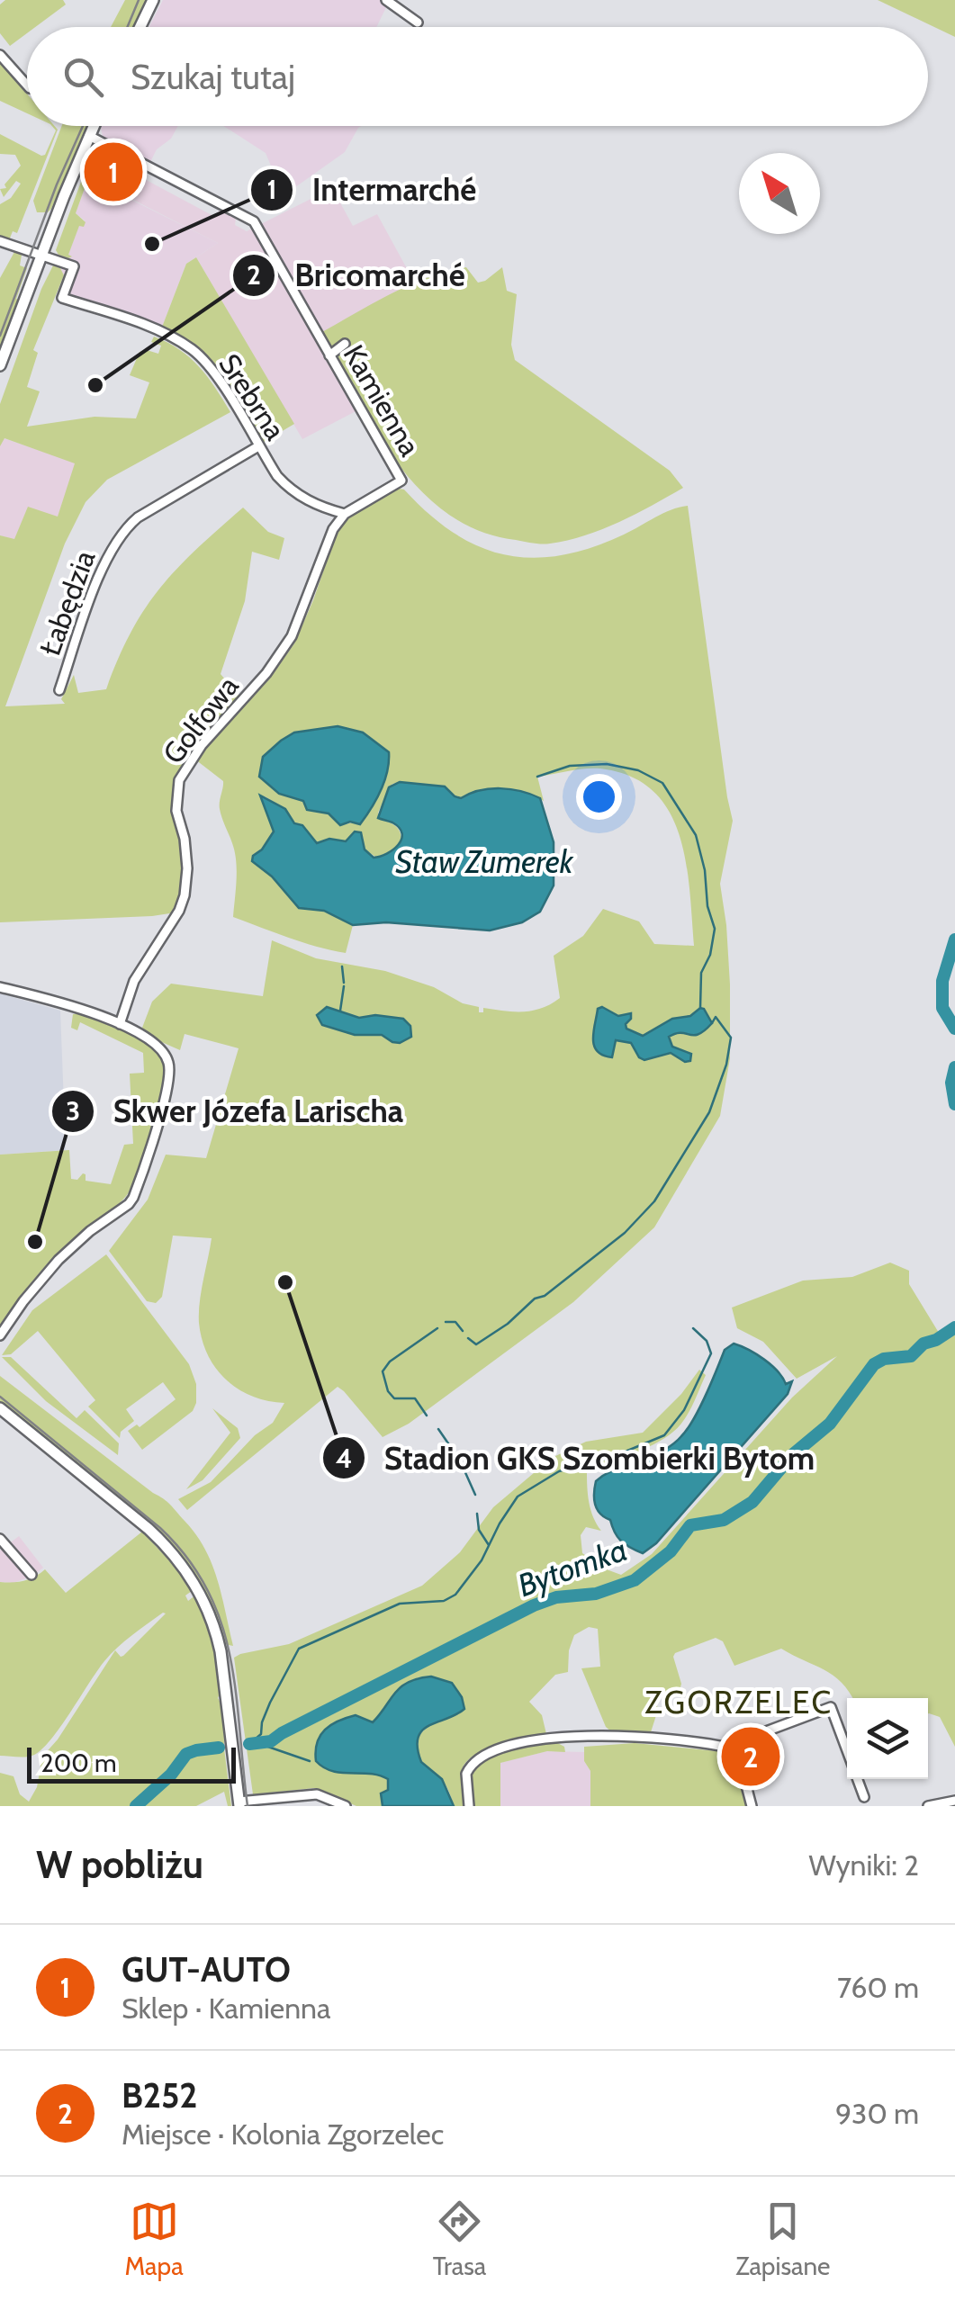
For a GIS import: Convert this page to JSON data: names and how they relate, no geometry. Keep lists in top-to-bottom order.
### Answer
{
  "streets": {
    "street": [
      "Srebrna",
      "Kamienna",
      "Łabędzia",
      "Golfowa"
    ]
  },
  "crossings": [
    ["Srebrna", "Kamienna"],
    ["Srebrna", "Łabędzia"],
    ["Srebrna", "Golfowa"],
    ["Kamienna", "Golfowa"]
  ],
  "districts": ["ZGORZELEC"],
  "water": ["Staw Zumerek", "Bytomka"],
  "places": [
    "Intermarché",
    "Bricomarché",
    "Skwer Józefa Larischa",
    "Stadion GKS Szombierki Bytom"
  ],
  "scale_bar": "200 m",
  "north": "top left",
  "page": {
    "search": "Szukaj tutaj",
    "pins": ["1", "2"],
    "scale": "200 m",
    "heading": ["W pobliżu", "Wyniki: 2"],
    "list": [
      {
        "mark": "1",
        "name": "GUT-AUTO",
        "note": "Sklep · Kamienna",
        "value": "760 m"
      },
      {
        "mark": "2",
        "name": "B252",
        "note": "Miejsce · Kolonia Zgorzelec",
        "value": "930 m"
      }
    ],
    "nav": ["Mapa", "Trasa", "Zapisane"]
  }
}
